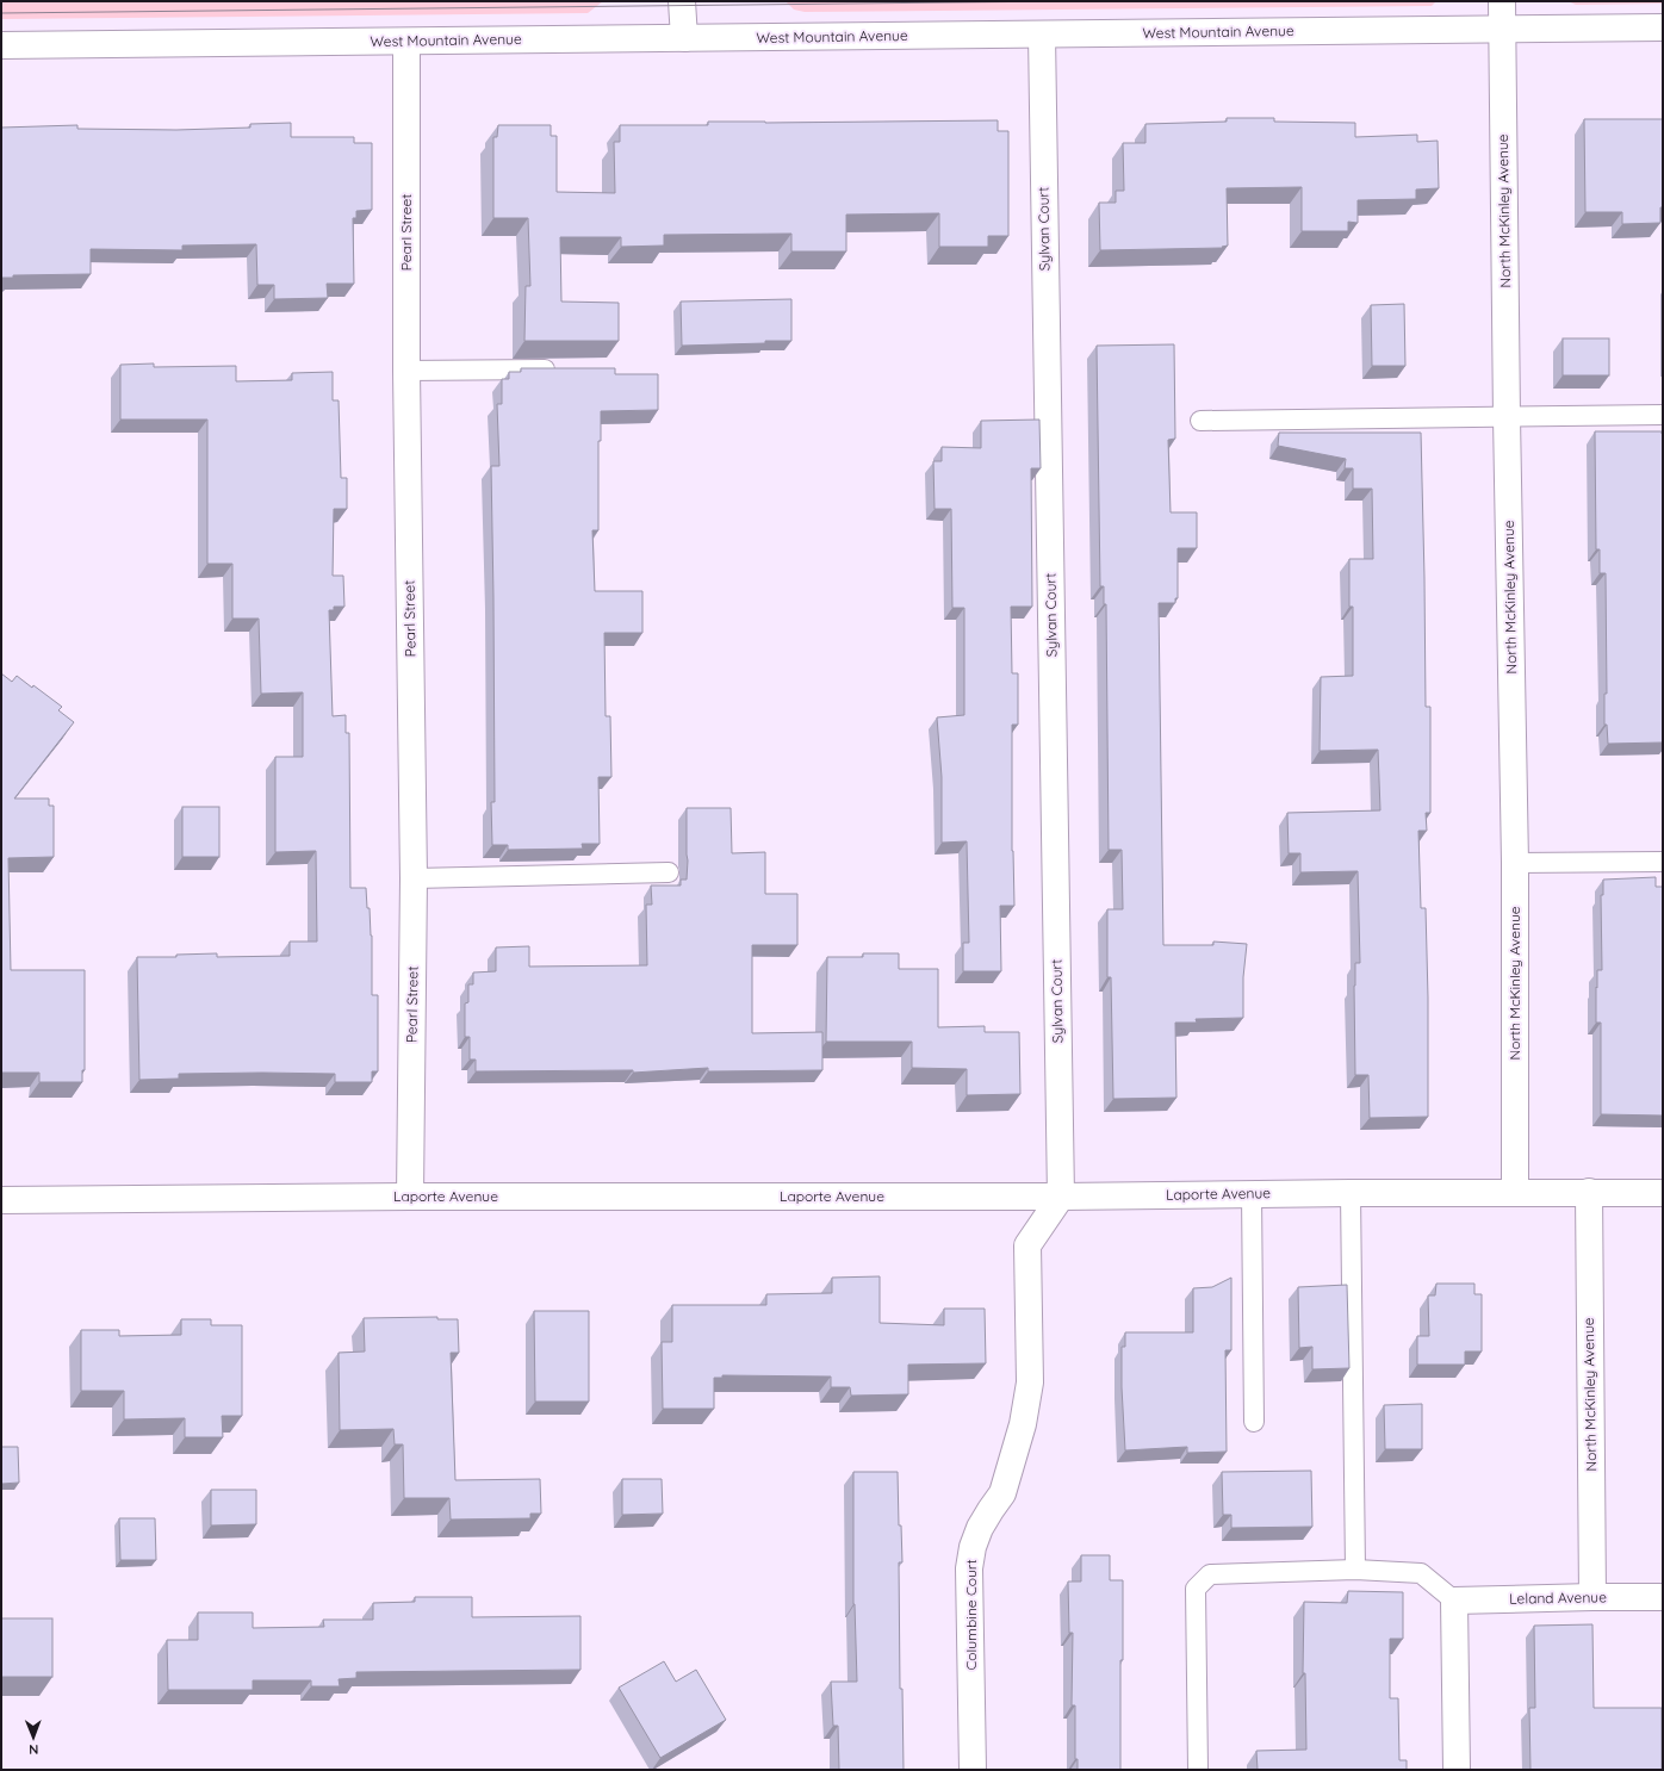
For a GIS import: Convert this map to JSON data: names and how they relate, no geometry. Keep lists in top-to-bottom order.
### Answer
{
  "streets": {
    "street": [
      "West Mountain Avenue",
      "North McKinley Avenue",
      "Sylvan Court",
      "Pearl Street",
      "Laporte Avenue",
      "Leland Avenue",
      "Columbine Court"
    ]
  },
  "crossings": [
    ["West Mountain Avenue", "North McKinley Avenue"],
    ["West Mountain Avenue", "Sylvan Court"],
    ["West Mountain Avenue", "Pearl Street"],
    ["North McKinley Avenue", "Laporte Avenue"],
    ["North McKinley Avenue", "Leland Avenue"],
    ["Sylvan Court", "Laporte Avenue"],
    ["Sylvan Court", "Columbine Court"],
    ["Pearl Street", "Laporte Avenue"],
    ["Laporte Avenue", "Columbine Court"]
  ],
  "north": "bottom"
}
